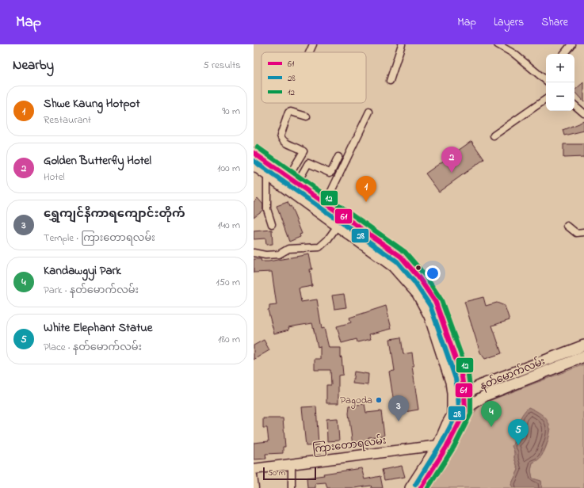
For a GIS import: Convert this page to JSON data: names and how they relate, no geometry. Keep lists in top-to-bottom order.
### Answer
{
  "streets": {
    "main road": ["နတ်မောက်လမ်း", "ကြားတောရလမ်း"]
  },
  "places": ["Pagoda"],
  "lines": ["transit line 12", "transit line 61", "transit line 28"],
  "legend": ["61", "28", "12"],
  "scale_bar": "50 m",
  "page": {
    "header": "Map",
    "nav": ["Map", "Layers", "Share"],
    "heading": ["Nearby", "5 results"],
    "map_buttons": ["+", "−"],
    "list": [
      {
        "mark": "1",
        "name": "Shwe Kaung Hotpot",
        "note": "Restaurant",
        "value": "90 m"
      },
      {
        "mark": "2",
        "name": "Golden Butterfly Hotel",
        "note": "Hotel",
        "value": "100 m"
      },
      {
        "mark": "3",
        "name": "ရွှေကျင်နိကာရကျောင်းတိုက်",
        "note": "Temple · ကြားတောရလမ်း",
        "value": "140 m"
      },
      {
        "mark": "4",
        "name": "Kandawgyi Park",
        "note": "Park · နတ်မောက်လမ်း",
        "value": "150 m"
      },
      {
        "mark": "5",
        "name": "White Elephant Statue",
        "note": "Place · နတ်မောက်လမ်း",
        "value": "180 m"
      }
    ],
    "pins": [
      "2",
      "1",
      "3",
      "4",
      "5"
    ],
    "scale": "50 m"
  }
}
